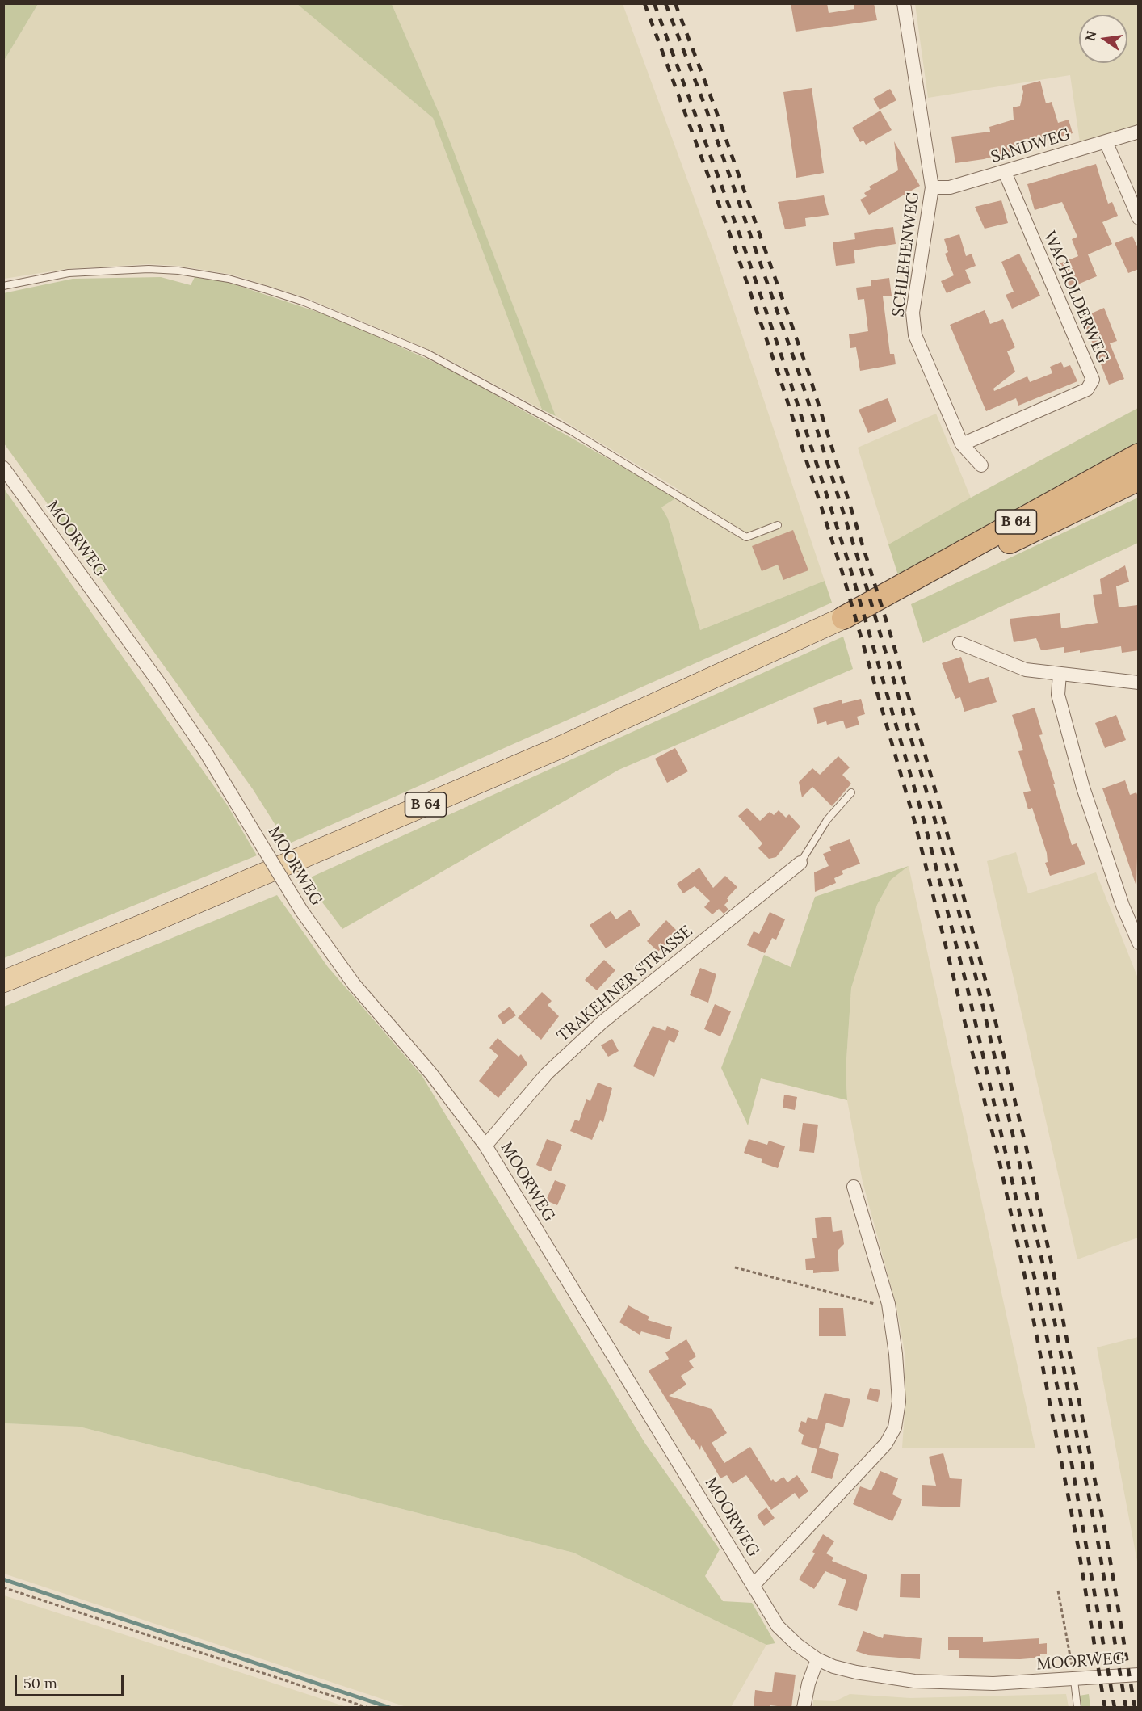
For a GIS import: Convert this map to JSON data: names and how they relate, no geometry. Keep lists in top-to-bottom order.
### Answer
{
  "streets": {
    "highway": ["B 64"],
    "street": [
      "SANDWEG",
      "SCHLEHENWEG",
      "WACHOLDERWEG",
      "MOORWEG",
      "TRAKEHNER STRASSE"
    ]
  },
  "crossings": [
    ["SANDWEG", "SCHLEHENWEG"],
    ["SANDWEG", "WACHOLDERWEG"],
    ["SCHLEHENWEG", "WACHOLDERWEG"],
    ["MOORWEG", "TRAKEHNER STRASSE"]
  ],
  "scale_bar": "50 m",
  "north": "left"
}
